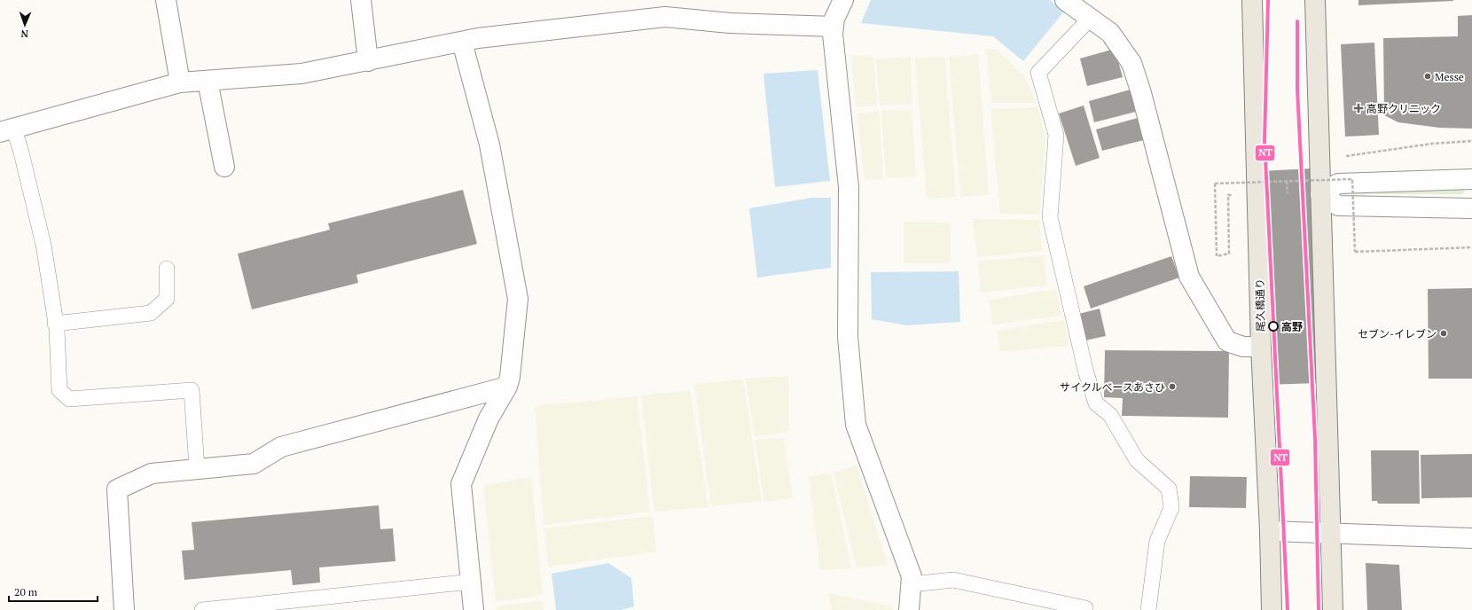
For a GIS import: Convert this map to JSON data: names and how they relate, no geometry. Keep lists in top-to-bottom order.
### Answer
{
  "streets": {
    "main road": ["尾久橋通り"]
  },
  "places": {
    "other": [
      "Messe",
      "高野",
      "セブン-イレブン",
      "サイクルベースあさひ"
    ],
    "health": ["高野クリニック"]
  },
  "lines": ["transit line NT"],
  "scale_bar": "20 m",
  "north": "bottom"
}
